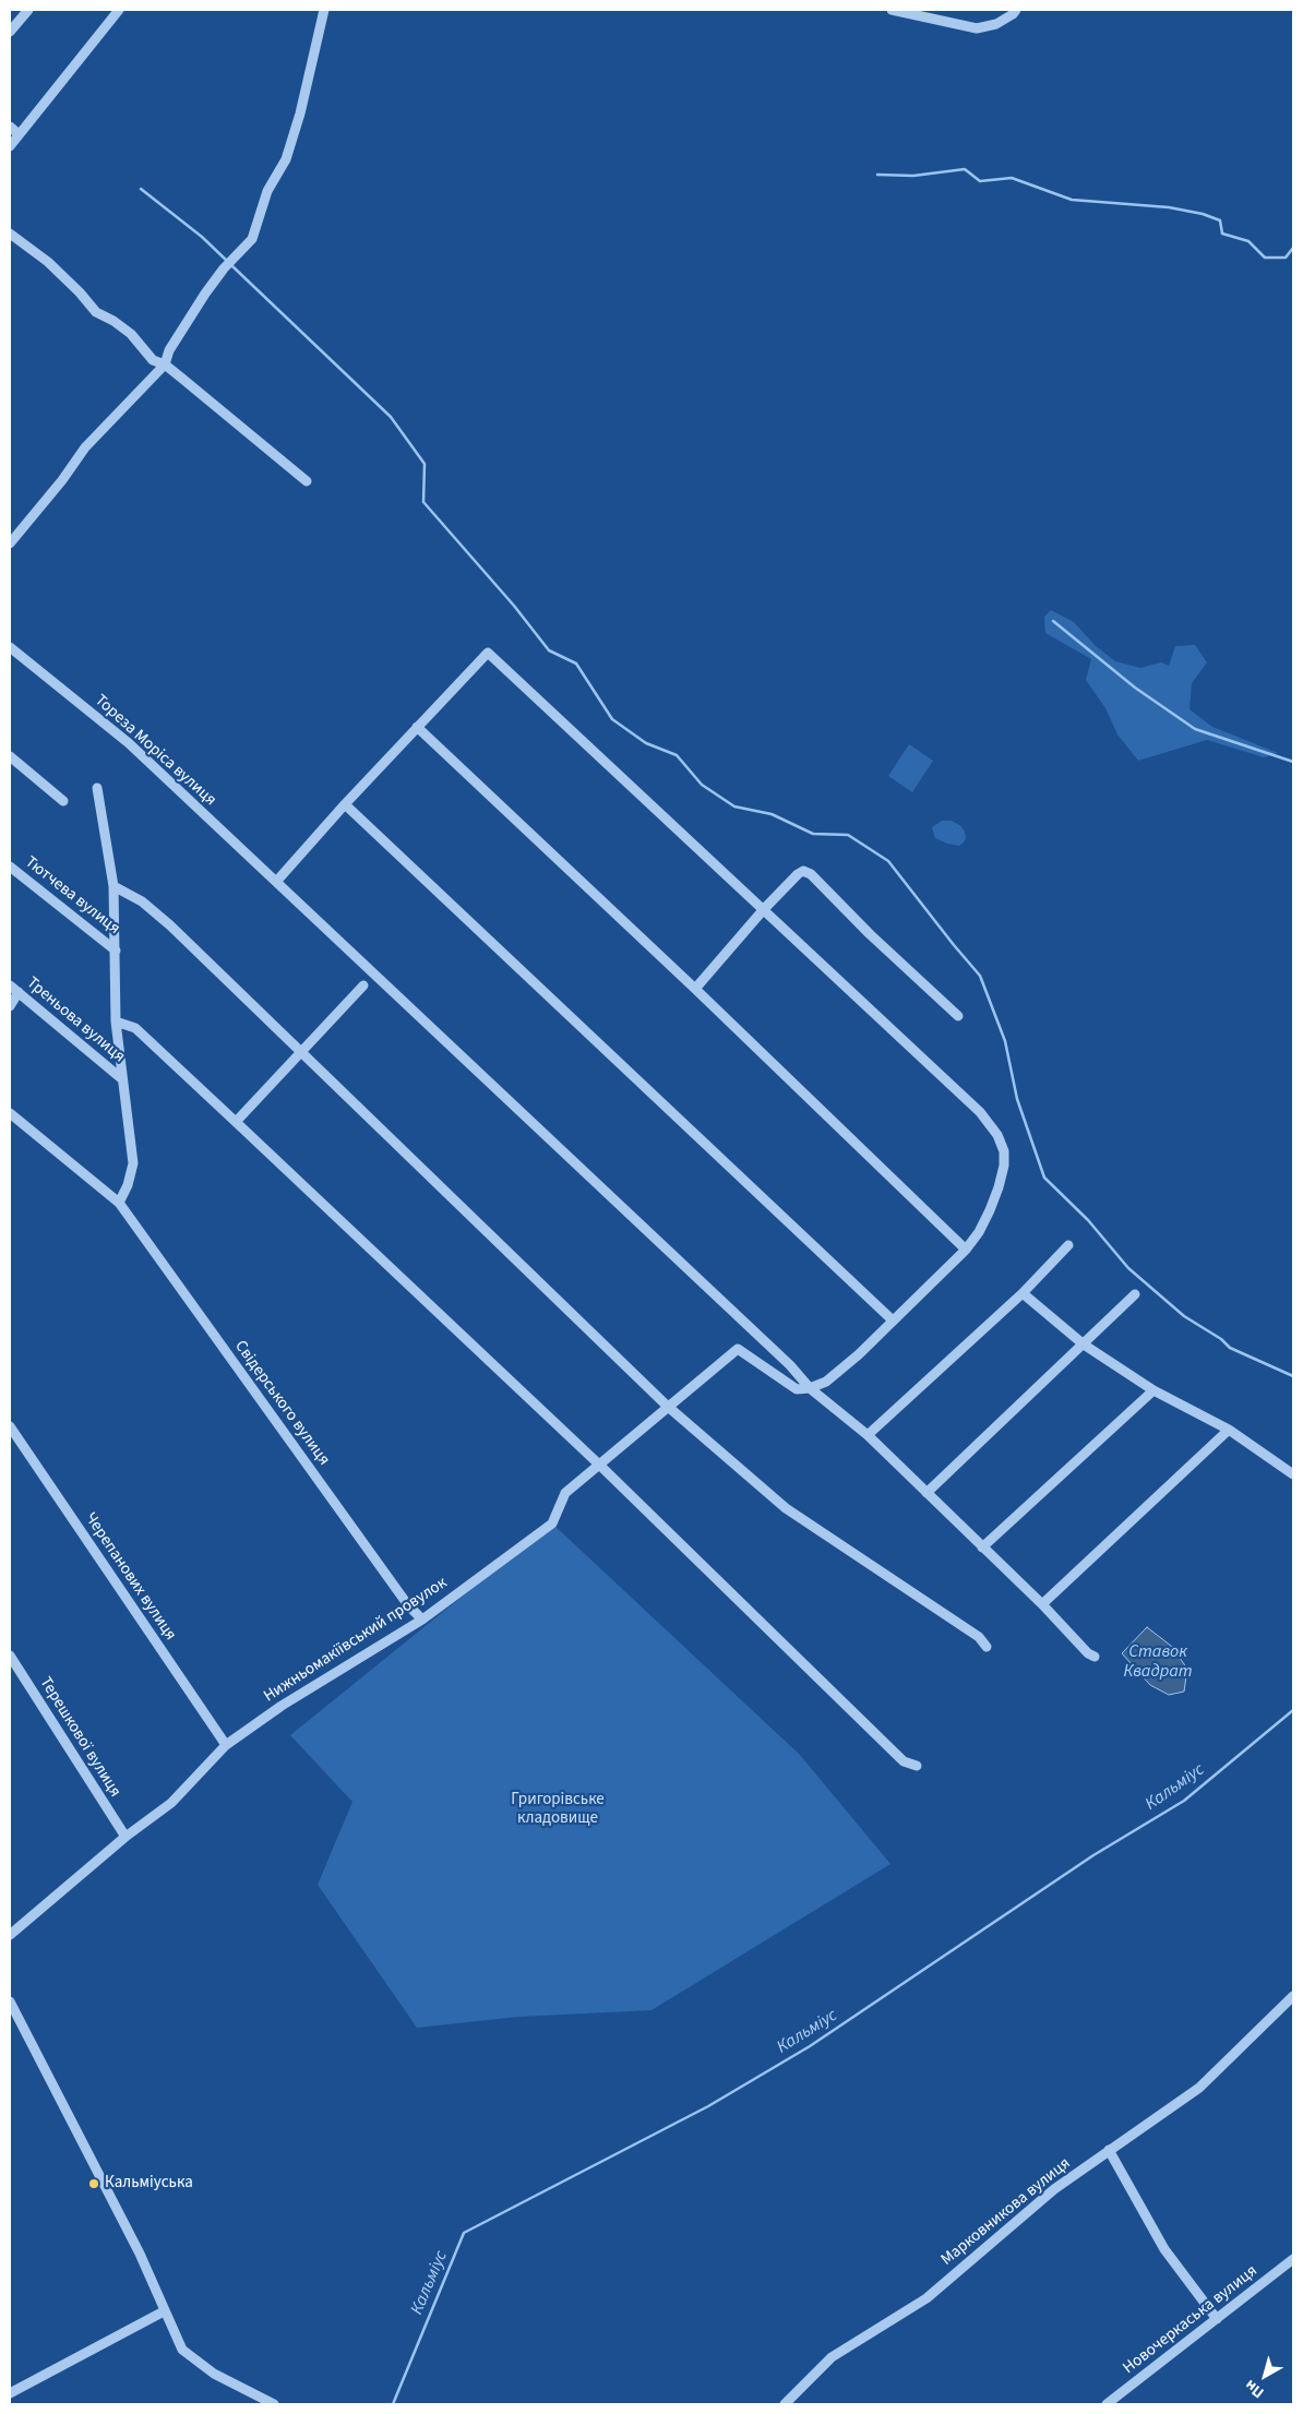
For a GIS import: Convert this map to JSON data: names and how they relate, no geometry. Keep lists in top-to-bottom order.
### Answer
{
  "streets": {
    "street": [
      "Тореза Моріса вулиця",
      "Тютчева вулиця",
      "Треньова вулиця",
      "Свiдерського вулиця",
      "Черепанових вулиця",
      "Нижньомакіївський провулок",
      "Терешкової вулиця",
      "Марковникова вулиця",
      "Новочеркаська вулиця"
    ]
  },
  "crossings": [
    ["Тореза Моріса вулиця", "Нижньомакіївський провулок"],
    ["Свiдерського вулиця", "Нижньомакіївський провулок"],
    ["Черепанових вулиця", "Нижньомакіївський провулок"],
    ["Нижньомакіївський провулок", "Терешкової вулиця"]
  ],
  "water": ["Ставок Квадрат", "Кальміус"],
  "parks": ["Григорівське кладовище"],
  "places": ["Кальміуська"],
  "north": "bottom left"
}
